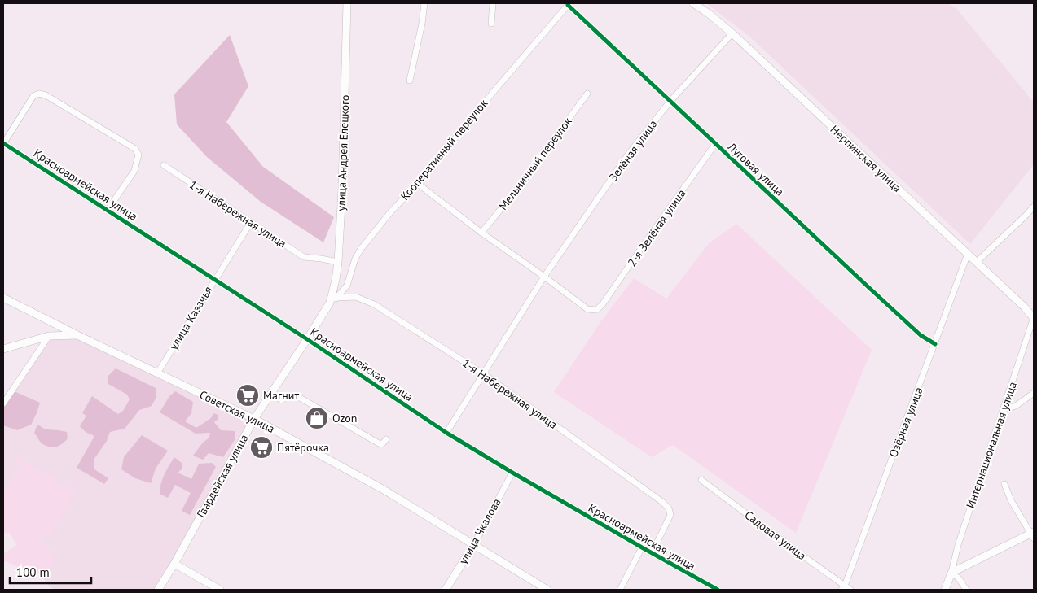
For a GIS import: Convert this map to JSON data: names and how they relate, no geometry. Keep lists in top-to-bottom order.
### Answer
{
  "streets": {
    "main road": [
      "улица Андрея Елецкого",
      "Нерпинская улица",
      "Советская улица",
      "Гвардейская улица",
      "улица Чкалова"
    ],
    "street": [
      "Кооперативный переулок",
      "Зелёная улица",
      "Мельничный переулок",
      "Луговая улица",
      "Красноармейская улица",
      "1-я Набережная улица",
      "2-я Зелёная улица",
      "улица Казачья",
      "Озёрная улица",
      "Интернациональная улица",
      "Садовая улица"
    ]
  },
  "crossings": [
    ["Кооперативный переулок", "улица Андрея Елецкого"],
    ["Кооперативный переулок", "Луговая улица"],
    ["Кооперативный переулок", "1-я Набережная улица"],
    ["Кооперативный переулок", "Гвардейская улица"],
    ["Зелёная улица", "Нерпинская улица"],
    ["Зелёная улица", "Луговая улица"],
    ["Зелёная улица", "Красноармейская улица"],
    ["Зелёная улица", "1-я Набережная улица"],
    ["Зелёная улица", "2-я Зелёная улица"],
    ["улица Андрея Елецкого", "1-я Набережная улица"],
    ["улица Андрея Елецкого", "Гвардейская улица"],
    ["Нерпинская улица", "Озёрная улица"],
    ["Нерпинская улица", "Интернациональная улица"],
    ["Луговая улица", "2-я Зелёная улица"],
    ["Луговая улица", "Озёрная улица"],
    ["Красноармейская улица", "1-я Набережная улица"],
    ["Красноармейская улица", "улица Казачья"],
    ["Красноармейская улица", "Гвардейская улица"],
    ["Красноармейская улица", "улица Чкалова"],
    ["1-я Набережная улица", "улица Казачья"],
    ["1-я Набережная улица", "Гвардейская улица"],
    ["улица Казачья", "Советская улица"],
    ["Советская улица", "Гвардейская улица"],
    ["Советская улица", "улица Чкалова"],
    ["Озёрная улица", "Садовая улица"]
  ],
  "places": {
    "supermarket": ["Магнит", "Пятёрочка"],
    "shop": ["Ozon"]
  },
  "scale_bar": "100 m"
}
